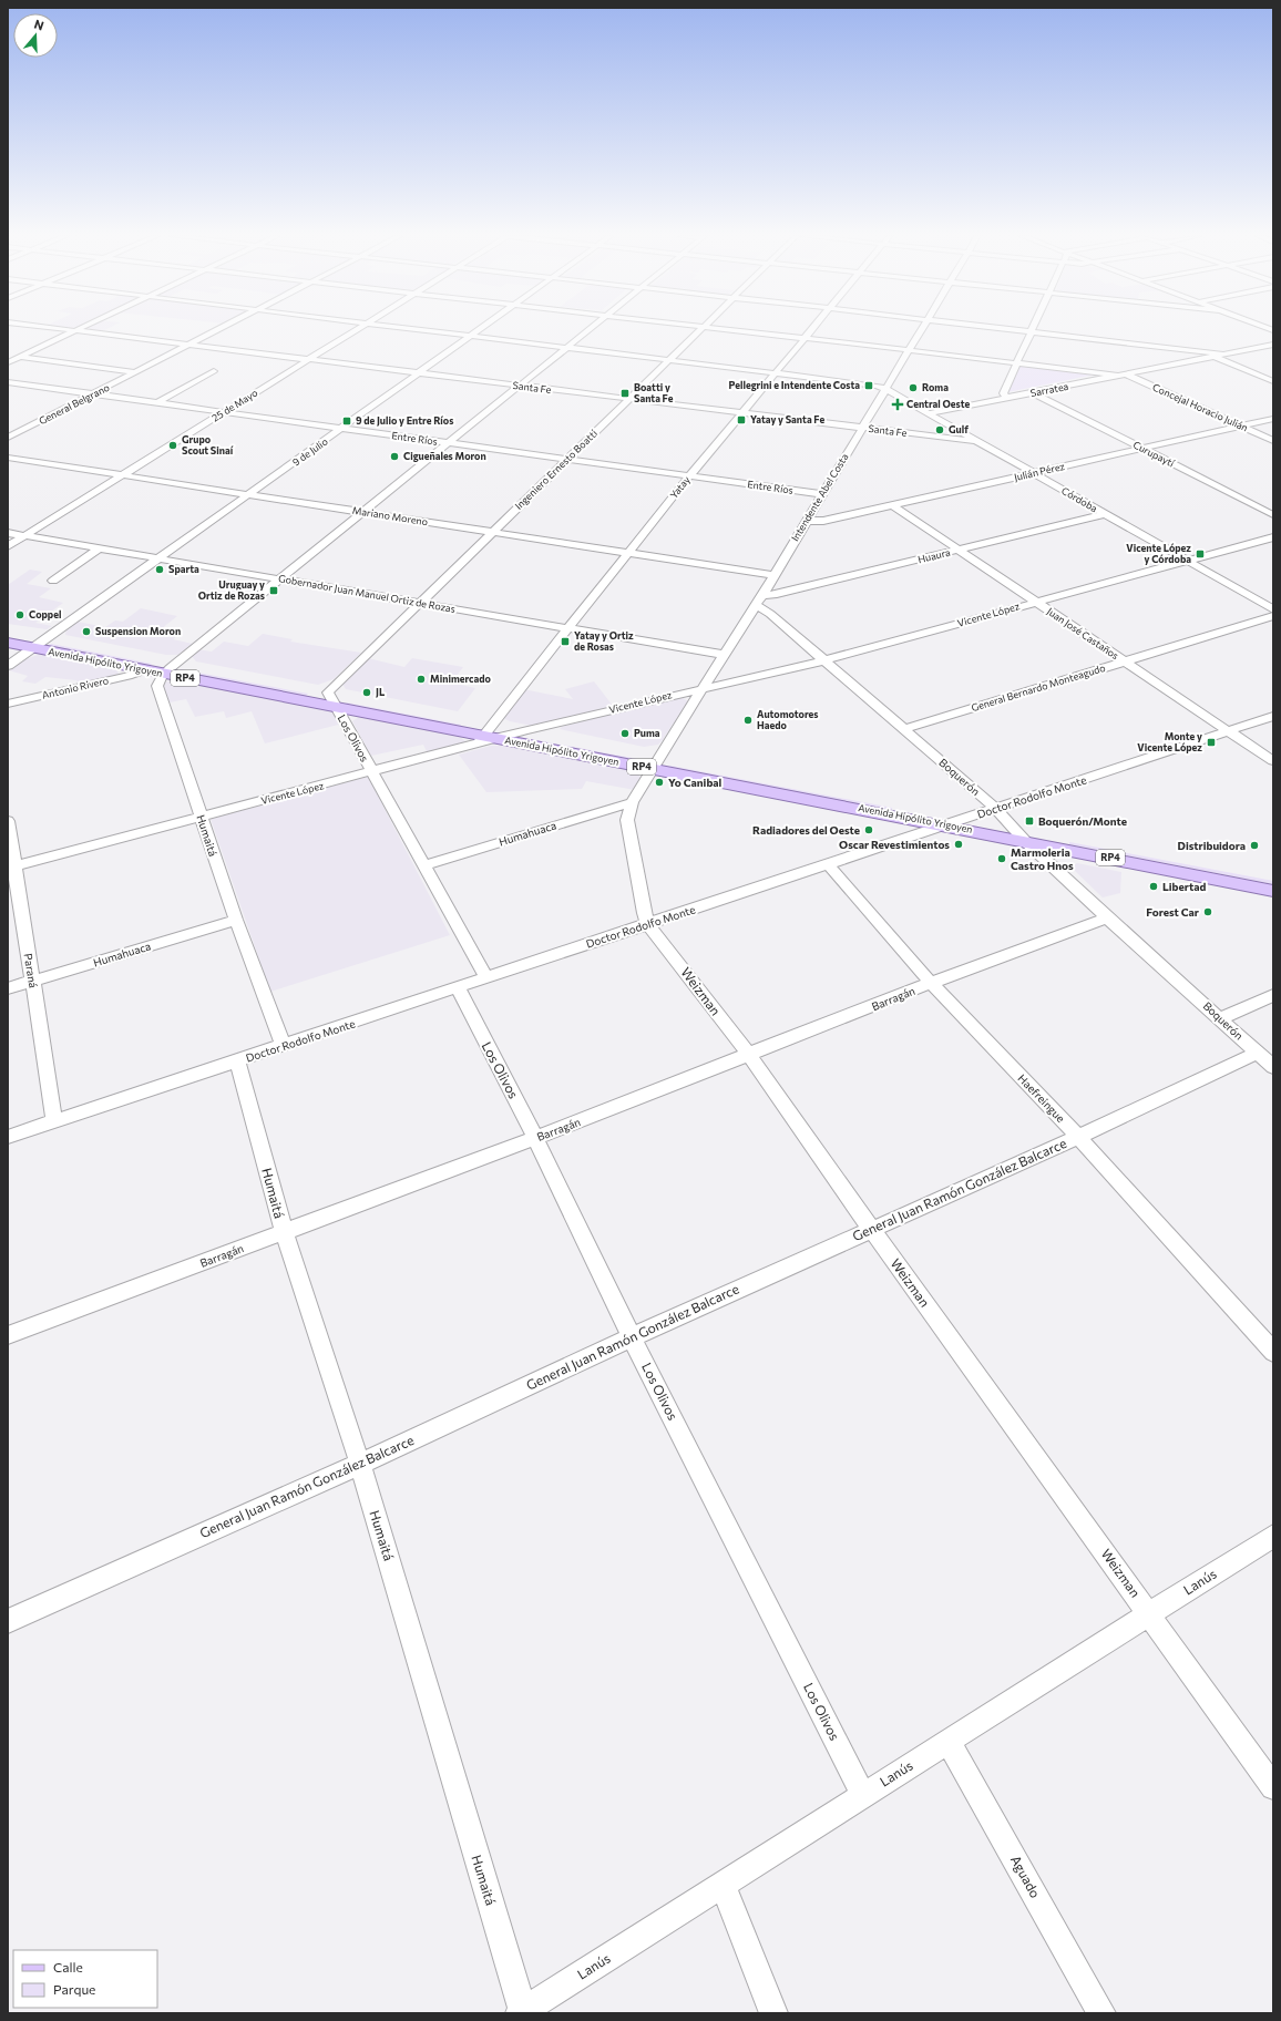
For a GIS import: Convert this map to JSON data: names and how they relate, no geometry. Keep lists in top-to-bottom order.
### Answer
{
  "streets": {
    "main road": ["Avenida Hipólito Yrigoyen", "RP4"],
    "street": [
      "Santa Fe",
      "Sarratea",
      "General Belgrano",
      "25 de Mayo",
      "Concejal Horacio Julián",
      "Entre Ríos",
      "9 de Julio",
      "Curupaytí",
      "Ingeniero Ernesto Boatti",
      "Julián Pérez",
      "Yatay",
      "Intendente Abel Costa",
      "Córdoba",
      "Mariano Moreno",
      "Huaura",
      "Gobernador Juan Manuel Ortiz de Rozas",
      "Vicente López",
      "Juan José Castaños",
      "Antonio Rivero",
      "General Bernardo Monteagudo",
      "Los Olivos",
      "Boquerón",
      "Doctor Rodolfo Monte",
      "Humahuaca",
      "Humaitá",
      "Paraná",
      "Weizman",
      "Barragán",
      "Haefreingue",
      "General Juan Ramón González Balcarce",
      "Lanús",
      "Aguado"
    ]
  },
  "crossings": [
    ["Santa Fe", "General Belgrano"],
    ["Santa Fe", "25 de Mayo"],
    ["Santa Fe", "9 de Julio"],
    ["Santa Fe", "Ingeniero Ernesto Boatti"],
    ["Santa Fe", "Yatay"],
    ["Santa Fe", "Intendente Abel Costa"],
    ["Santa Fe", "Córdoba"],
    ["Sarratea", "Concejal Horacio Julián"],
    ["Sarratea", "Curupaytí"],
    ["Sarratea", "Córdoba"],
    ["General Belgrano", "Entre Ríos"],
    ["25 de Mayo", "Entre Ríos"],
    ["25 de Mayo", "Mariano Moreno"],
    ["25 de Mayo", "Gobernador Juan Manuel Ortiz de Rozas"],
    ["Concejal Horacio Julián", "Julián Pérez"],
    ["Entre Ríos", "9 de Julio"],
    ["Entre Ríos", "Ingeniero Ernesto Boatti"],
    ["Entre Ríos", "Yatay"],
    ["Entre Ríos", "Intendente Abel Costa"],
    ["9 de Julio", "Mariano Moreno"],
    ["9 de Julio", "Gobernador Juan Manuel Ortiz de Rozas"],
    ["9 de Julio", "Avenida Hipólito Yrigoyen"],
    ["Curupaytí", "Julián Pérez"],
    ["Ingeniero Ernesto Boatti", "Mariano Moreno"],
    ["Ingeniero Ernesto Boatti", "Gobernador Juan Manuel Ortiz de Rozas"],
    ["Ingeniero Ernesto Boatti", "Avenida Hipólito Yrigoyen"],
    ["Julián Pérez", "Intendente Abel Costa"],
    ["Julián Pérez", "Córdoba"],
    ["Julián Pérez", "Juan José Castaños"],
    ["Yatay", "Mariano Moreno"],
    ["Yatay", "Gobernador Juan Manuel Ortiz de Rozas"],
    ["Yatay", "Vicente López"],
    ["Yatay", "Avenida Hipólito Yrigoyen"],
    ["Intendente Abel Costa", "Córdoba"],
    ["Intendente Abel Costa", "Mariano Moreno"],
    ["Intendente Abel Costa", "Huaura"],
    ["Intendente Abel Costa", "Gobernador Juan Manuel Ortiz de Rozas"],
    ["Intendente Abel Costa", "Vicente López"],
    ["Intendente Abel Costa", "Avenida Hipólito Yrigoyen"],
    ["Intendente Abel Costa", "Boquerón"],
    ["Intendente Abel Costa", "Weizman"],
    ["Córdoba", "Huaura"],
    ["Córdoba", "Vicente López"],
    ["Huaura", "Juan José Castaños"],
    ["Vicente López", "Juan José Castaños"],
    ["Vicente López", "Avenida Hipólito Yrigoyen"],
    ["Vicente López", "Los Olivos"],
    ["Vicente López", "Boquerón"],
    ["Vicente López", "Humaitá"],
    ["Vicente López", "Paraná"],
    ["Juan José Castaños", "General Bernardo Monteagudo"],
    ["Juan José Castaños", "Doctor Rodolfo Monte"],
    ["Avenida Hipólito Yrigoyen", "Antonio Rivero"],
    ["Avenida Hipólito Yrigoyen", "Los Olivos"],
    ["Avenida Hipólito Yrigoyen", "Boquerón"],
    ["Avenida Hipólito Yrigoyen", "Doctor Rodolfo Monte"],
    ["Avenida Hipólito Yrigoyen", "Humaitá"],
    ["Avenida Hipólito Yrigoyen", "Weizman"],
    ["General Bernardo Monteagudo", "Boquerón"],
    ["Los Olivos", "Doctor Rodolfo Monte"],
    ["Los Olivos", "Humahuaca"],
    ["Los Olivos", "Barragán"],
    ["Los Olivos", "General Juan Ramón González Balcarce"],
    ["Los Olivos", "Lanús"],
    ["Boquerón", "Doctor Rodolfo Monte"],
    ["Boquerón", "Barragán"],
    ["Boquerón", "General Juan Ramón González Balcarce"],
    ["Doctor Rodolfo Monte", "Humaitá"],
    ["Doctor Rodolfo Monte", "Paraná"],
    ["Doctor Rodolfo Monte", "Weizman"],
    ["Doctor Rodolfo Monte", "Haefreingue"],
    ["Humahuaca", "Humaitá"],
    ["Humahuaca", "Paraná"],
    ["Humahuaca", "Weizman"],
    ["Humaitá", "Barragán"],
    ["Humaitá", "General Juan Ramón González Balcarce"],
    ["Humaitá", "Lanús"],
    ["Weizman", "Barragán"],
    ["Weizman", "General Juan Ramón González Balcarce"],
    ["Weizman", "Lanús"],
    ["Barragán", "Haefreingue"],
    ["Haefreingue", "General Juan Ramón González Balcarce"],
    ["Lanús", "Aguado"]
  ],
  "places": {
    "transit": [
      "Pellegrini e Intendente Costa",
      "Boatti y Santa Fe",
      "Yatay y Santa Fe",
      "9 de Julio y Entre Ríos",
      "Vicente López y Córdoba",
      "Uruguay y Ortiz de Rozas",
      "Yatay y Ortiz de Rosas",
      "Monte y Vicente López",
      "Boquerón/Monte"
    ],
    "other": [
      "Roma",
      "Gulf",
      "Grupo Scout Sinaí",
      "Cigueñales Moron",
      "Sparta",
      "Coppel",
      "Suspension Moron",
      "Minimercado",
      "JL",
      "Automotores Haedo",
      "Puma",
      "Yo Canibal",
      "Radiadores del Oeste",
      "Oscar Revestimientos",
      "Distribuidora",
      "Marmoleria Castro Hnos",
      "Libertad",
      "Forest Car"
    ],
    "health": ["Central Oeste"]
  },
  "legend": ["Calle", "Parque"],
  "north": "top"
}
